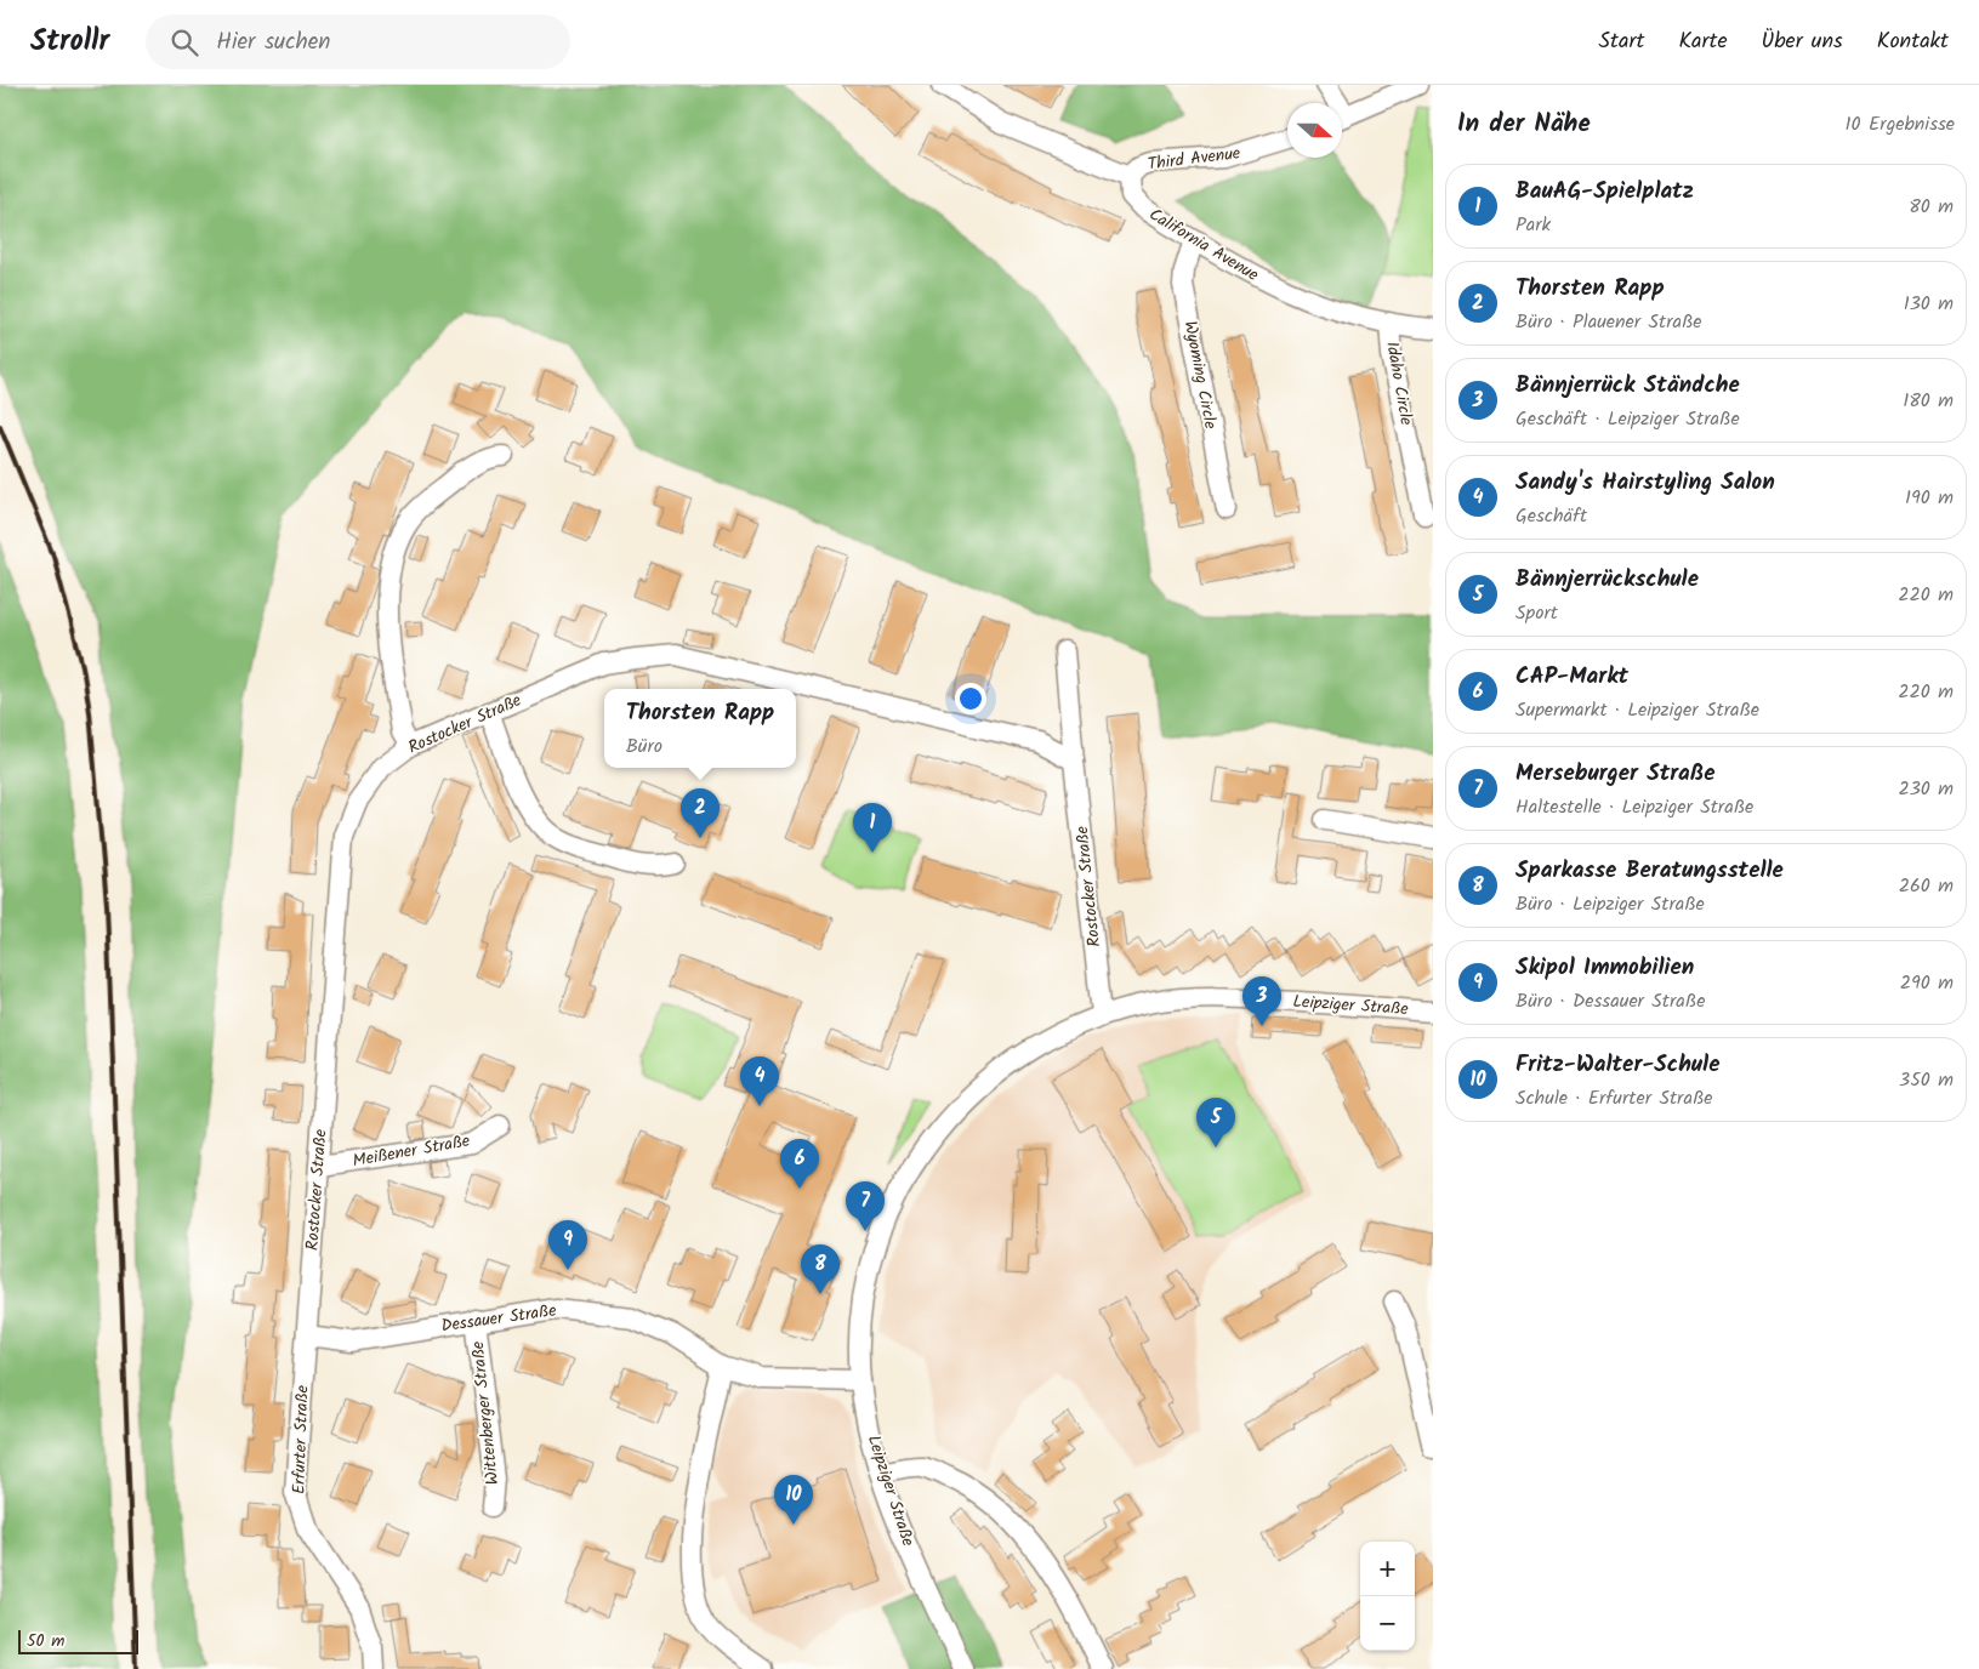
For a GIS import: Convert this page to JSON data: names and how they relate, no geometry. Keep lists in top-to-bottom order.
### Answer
{
  "streets": {
    "street": [
      "Third Avenue",
      "California Avenue",
      "Wyoming Circle",
      "Idaho Circle",
      "Rostocker Straße",
      "Leipziger Straße",
      "Meißener Straße",
      "Dessauer Straße",
      "Wittenberger Straße",
      "Erfurter Straße"
    ]
  },
  "crossings": [
    ["Third Avenue", "California Avenue"],
    ["California Avenue", "Wyoming Circle"],
    ["California Avenue", "Idaho Circle"],
    ["Rostocker Straße", "Leipziger Straße"],
    ["Rostocker Straße", "Meißener Straße"],
    ["Rostocker Straße", "Dessauer Straße"],
    ["Rostocker Straße", "Erfurter Straße"],
    ["Leipziger Straße", "Dessauer Straße"],
    ["Dessauer Straße", "Wittenberger Straße"],
    ["Dessauer Straße", "Erfurter Straße"]
  ],
  "scale_bar": "50 m",
  "north": "right",
  "page": {
    "header": "Strollr",
    "search": "Hier suchen",
    "nav": [
      "Start",
      "Karte",
      "Über uns",
      "Kontakt"
    ],
    "heading": ["In der Nähe", "10 Ergebnisse"],
    "list": [
      {
        "mark": "1",
        "name": "BauAG-Spielplatz",
        "note": "Park",
        "value": "80 m"
      },
      {
        "mark": "2",
        "name": "Thorsten Rapp",
        "note": "Büro · Plauener Straße",
        "value": "130 m"
      },
      {
        "mark": "3",
        "name": "Bännjerrück Ständche",
        "note": "Geschäft · Leipziger Straße",
        "value": "180 m"
      },
      {
        "mark": "4",
        "name": "Sandy's Hairstyling Salon",
        "note": "Geschäft",
        "value": "190 m"
      },
      {
        "mark": "5",
        "name": "Bännjerrückschule",
        "note": "Sport",
        "value": "220 m"
      },
      {
        "mark": "6",
        "name": "CAP-Markt",
        "note": "Supermarkt · Leipziger Straße",
        "value": "220 m"
      },
      {
        "mark": "7",
        "name": "Merseburger Straße",
        "note": "Haltestelle · Leipziger Straße",
        "value": "230 m"
      },
      {
        "mark": "8",
        "name": "Sparkasse Beratungsstelle",
        "note": "Büro · Leipziger Straße",
        "value": "260 m"
      },
      {
        "mark": "9",
        "name": "Skipol Immobilien",
        "note": "Büro · Dessauer Straße",
        "value": "290 m"
      },
      {
        "mark": "10",
        "name": "Fritz-Walter-Schule",
        "note": "Schule · Erfurter Straße",
        "value": "350 m"
      }
    ],
    "popup": ["Thorsten Rapp", "Büro"],
    "pins": [
      "2",
      "1",
      "3",
      "4",
      "5",
      "6",
      "7",
      "9",
      "8",
      "10"
    ],
    "map_buttons": ["+", "−"],
    "scale": "50 m"
  }
}
